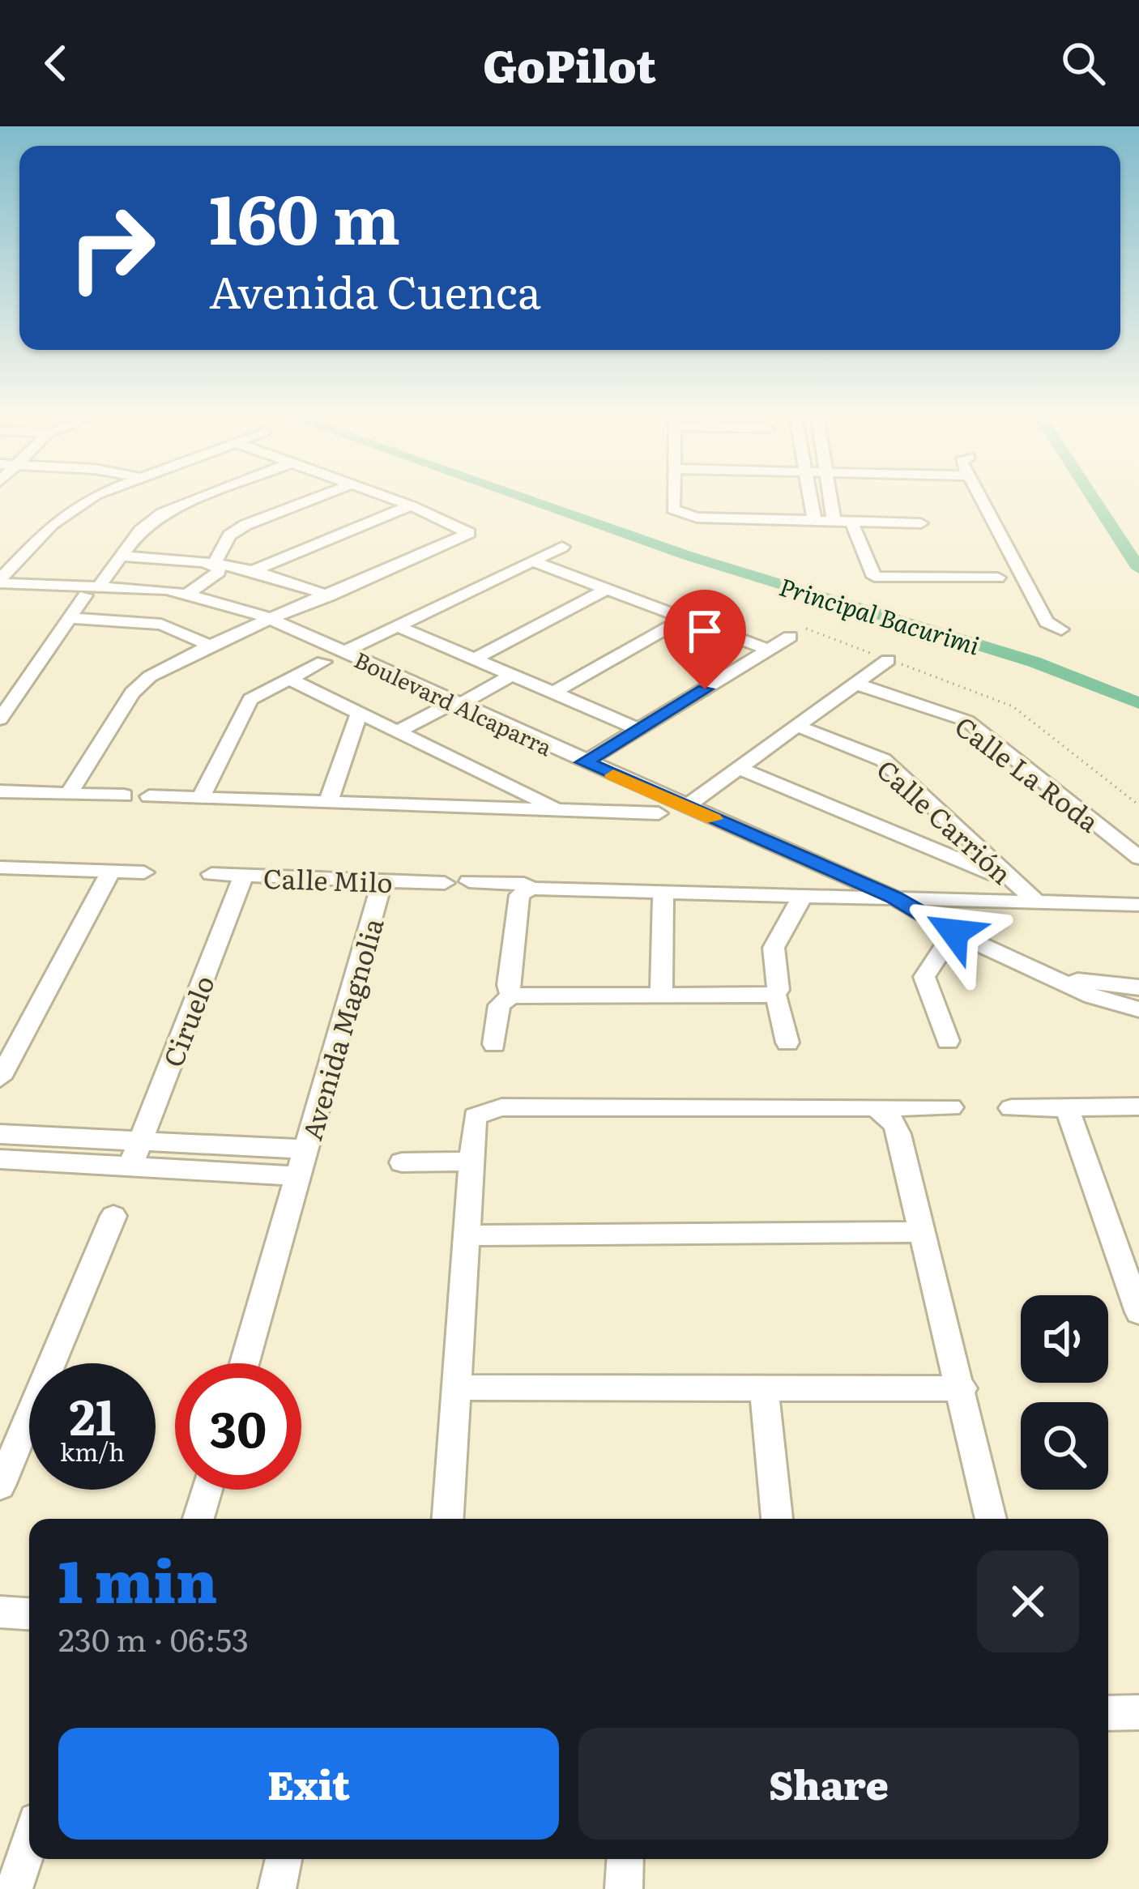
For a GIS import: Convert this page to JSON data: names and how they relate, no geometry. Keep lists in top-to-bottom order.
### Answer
{
  "streets": {
    "street": [
      "Boulevard Alcaparra",
      "Calle La Roda",
      "Calle Carrión",
      "Calle Milo",
      "Ciruelo",
      "Avenida Magnolia"
    ]
  },
  "crossings": [
    ["Calle Milo", "Ciruelo"],
    ["Calle Milo", "Avenida Magnolia"]
  ],
  "water": ["Principal Bacurimi"],
  "page": {
    "header": "GoPilot",
    "turn": ["160 m", "Avenida Cuenca"],
    "speed": "21 km/h",
    "limit": "30",
    "heading": ["1 min", "230 m · 06:53"],
    "buttons": ["Exit", "Share"]
  }
}
